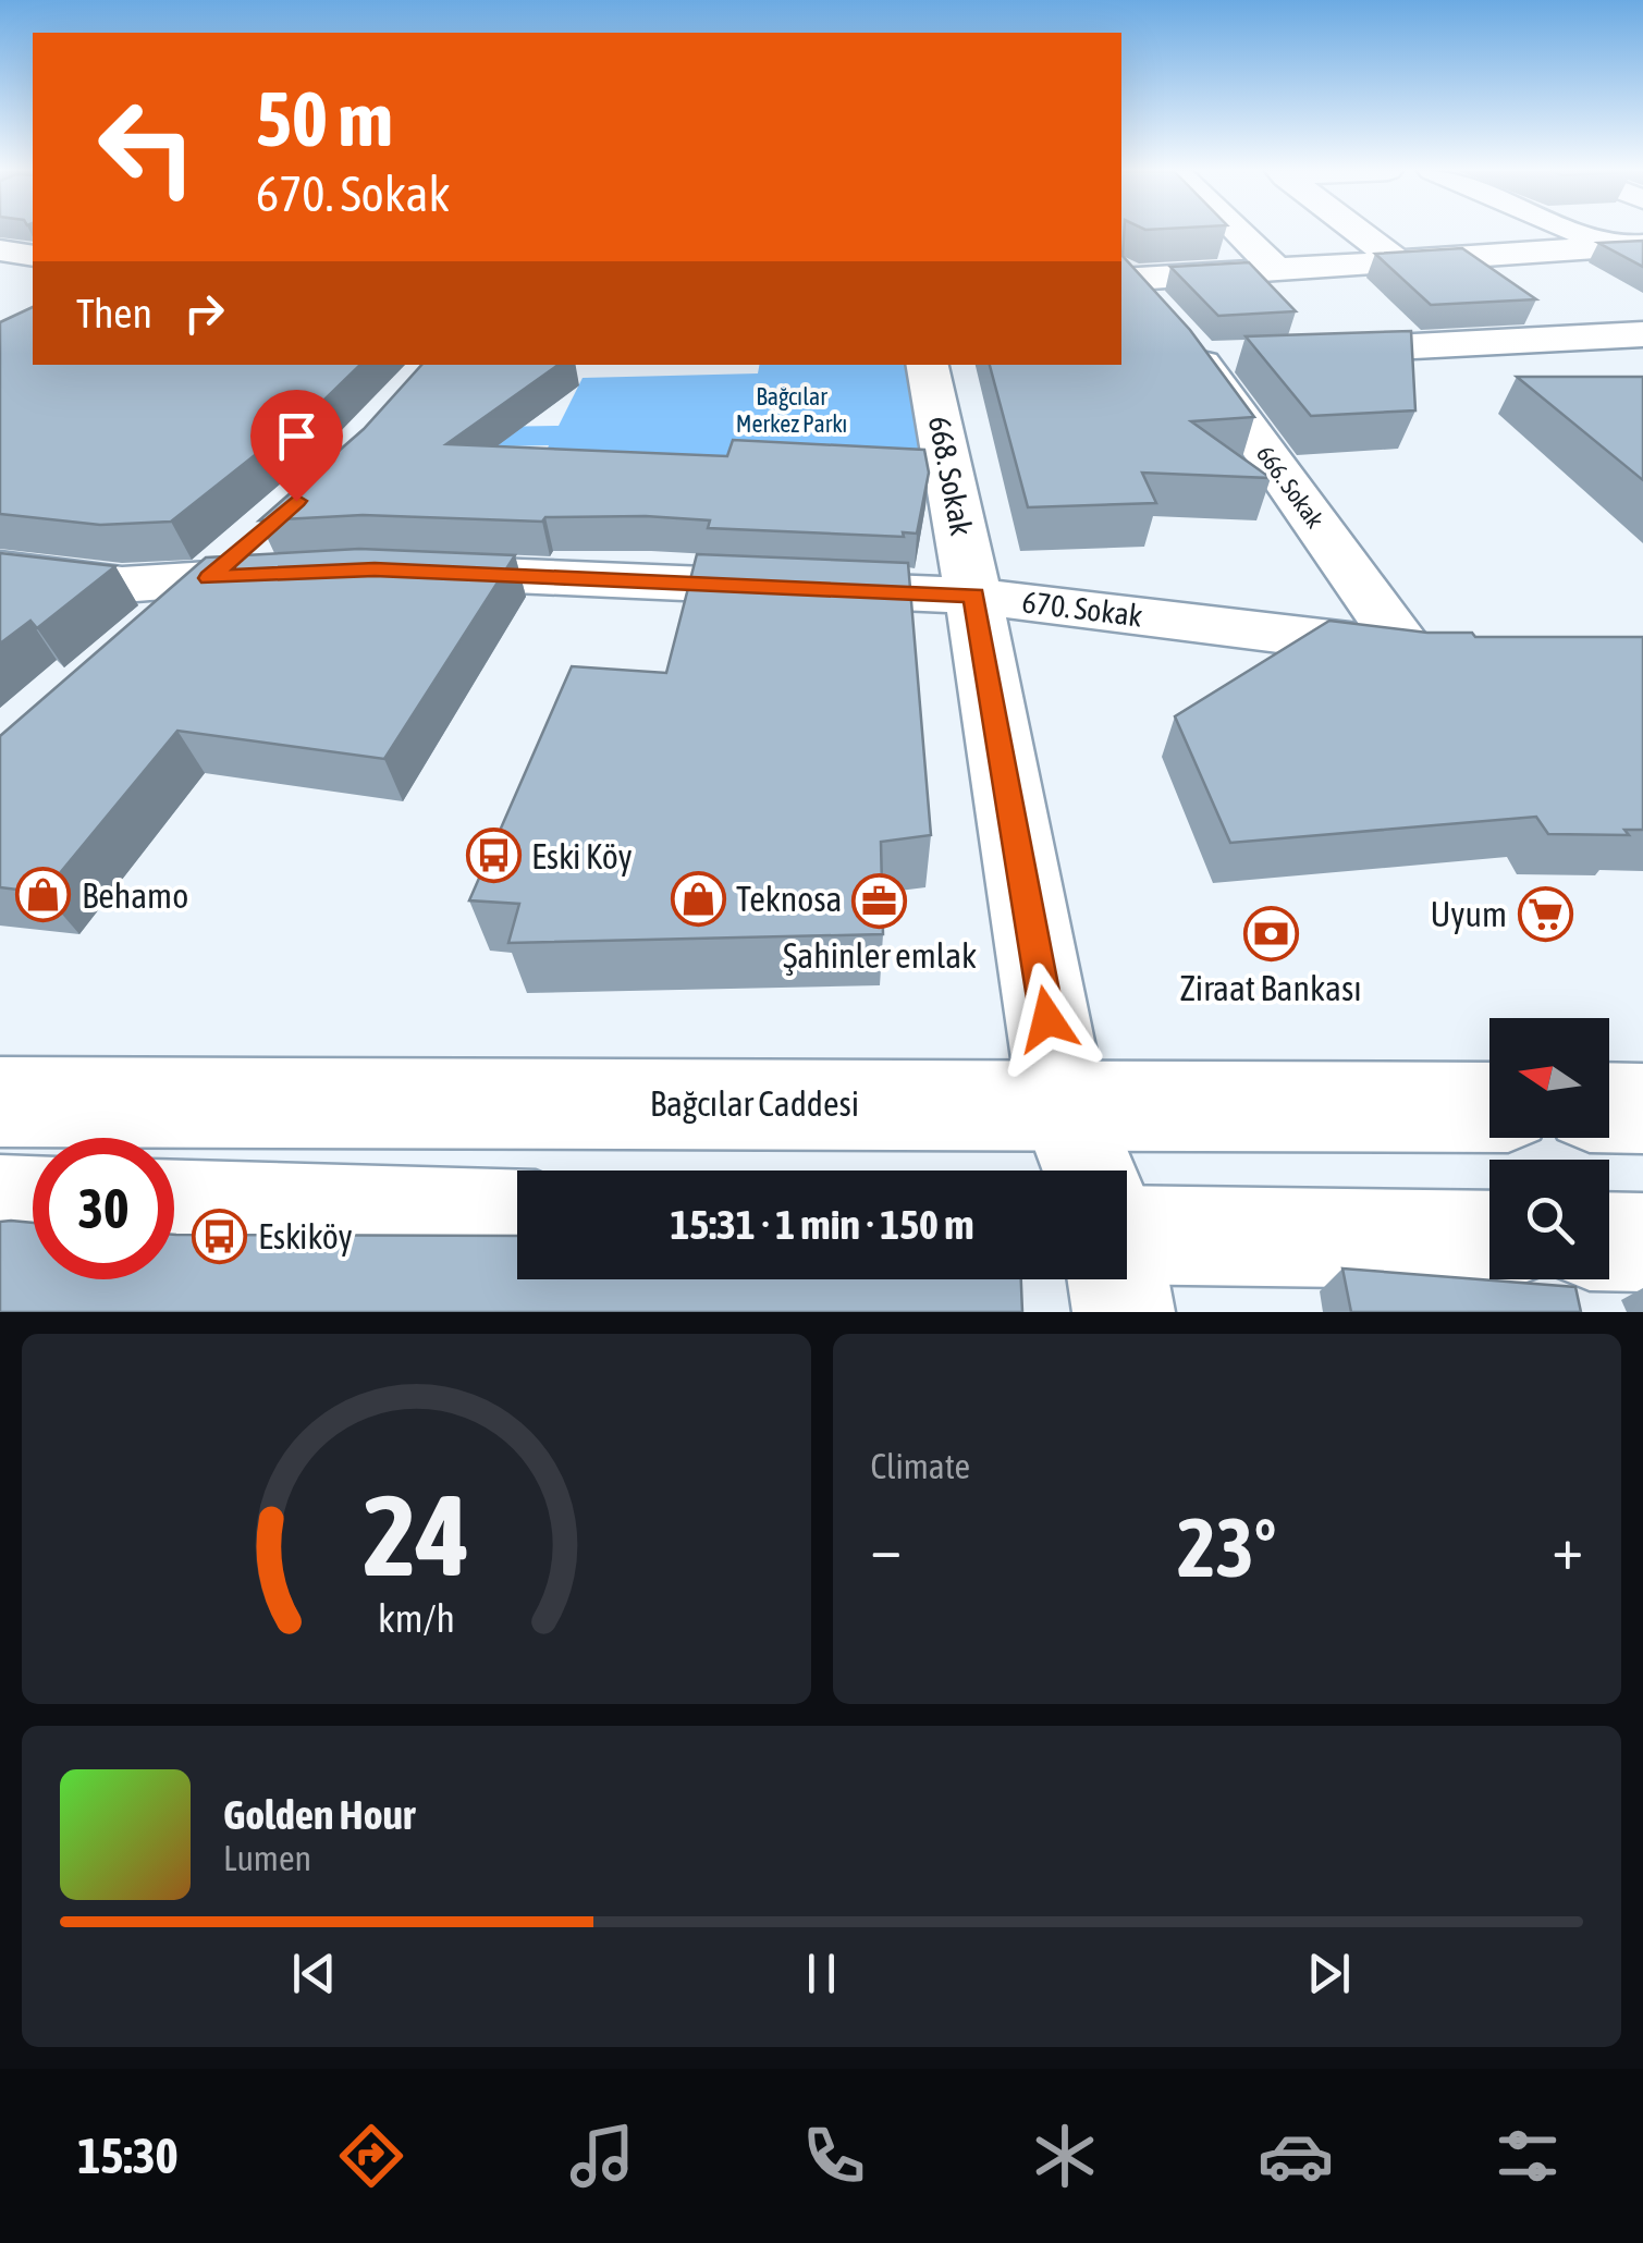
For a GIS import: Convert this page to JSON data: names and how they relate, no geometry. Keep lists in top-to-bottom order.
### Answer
{
  "streets": {
    "street": [
      "668. Sokak",
      "666. Sokak",
      "670. Sokak",
      "Bağcılar Caddesi"
    ]
  },
  "crossings": [
    ["668. Sokak", "670. Sokak"],
    ["668. Sokak", "Bağcılar Caddesi"],
    ["666. Sokak", "670. Sokak"]
  ],
  "parks": ["Bağcılar Merkez Parkı"],
  "places": {
    "bus stop": ["Eski Köy", "Eskiköy"],
    "shop": ["Behamo", "Teknosa"],
    "office": ["Şahinler emlak"],
    "supermarket": ["Uyum"],
    "bank": ["Ziraat Bankası"]
  },
  "north": "left",
  "page": {
    "turn": ["50 m", "670. Sokak"],
    "then": "Then",
    "limit": "30",
    "trip": "15:31 · 1 min · 150 m",
    "tile": "Climate",
    "heat": ["−", "23°", "+"],
    "song": ["Golden Hour", "Lumen"],
    "tabs": "15:30",
    "gauge": ["24", "km/h"]
  }
}
